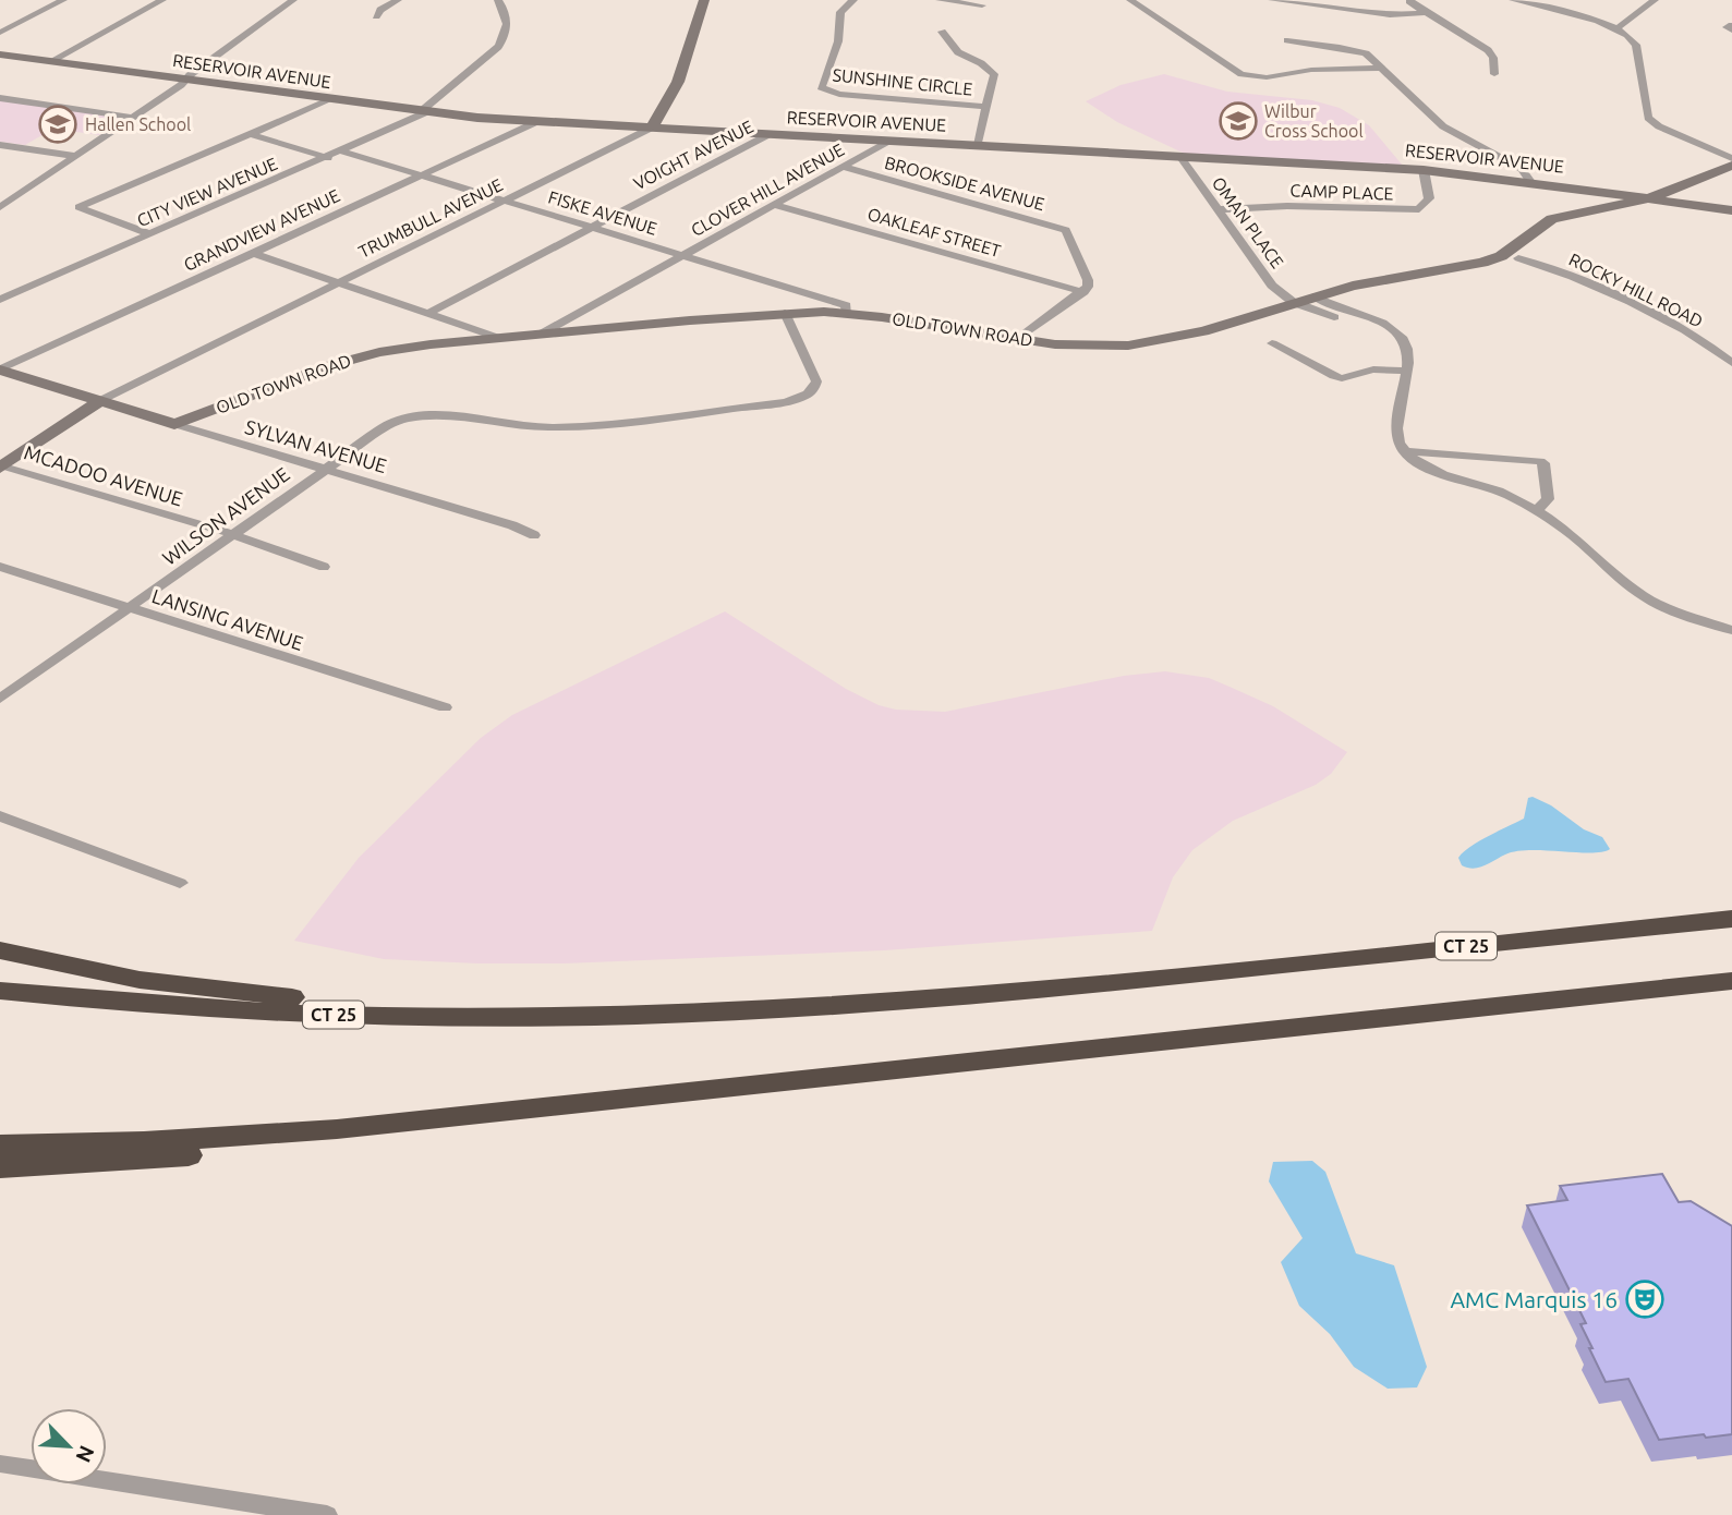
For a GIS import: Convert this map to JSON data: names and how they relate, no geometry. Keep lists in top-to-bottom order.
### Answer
{
  "streets": {
    "highway": ["CT 25"],
    "main road": ["RESERVOIR AVENUE", "OLD TOWN ROAD", "SYLVAN AVENUE"],
    "street": [
      "SUNSHINE CIRCLE",
      "VOIGHT AVENUE",
      "BROOKSIDE AVENUE",
      "CLOVER HILL AVENUE",
      "CITY VIEW AVENUE",
      "CAMP PLACE",
      "FISKE AVENUE",
      "TRUMBULL AVENUE",
      "OMAN PLACE",
      "GRANDVIEW AVENUE",
      "OAKLEAF STREET",
      "ROCKY HILL ROAD",
      "MCADOO AVENUE",
      "WILSON AVENUE",
      "LANSING AVENUE"
    ]
  },
  "crossings": [
    ["RESERVOIR AVENUE", "VOIGHT AVENUE"],
    ["RESERVOIR AVENUE", "CLOVER HILL AVENUE"],
    ["RESERVOIR AVENUE", "CITY VIEW AVENUE"],
    ["RESERVOIR AVENUE", "CAMP PLACE"],
    ["RESERVOIR AVENUE", "TRUMBULL AVENUE"],
    ["RESERVOIR AVENUE", "OMAN PLACE"],
    ["RESERVOIR AVENUE", "GRANDVIEW AVENUE"],
    ["RESERVOIR AVENUE", "OLD TOWN ROAD"],
    ["VOIGHT AVENUE", "FISKE AVENUE"],
    ["BROOKSIDE AVENUE", "CLOVER HILL AVENUE"],
    ["BROOKSIDE AVENUE", "OAKLEAF STREET"],
    ["CLOVER HILL AVENUE", "FISKE AVENUE"],
    ["CLOVER HILL AVENUE", "OAKLEAF STREET"],
    ["CLOVER HILL AVENUE", "OLD TOWN ROAD"],
    ["CITY VIEW AVENUE", "FISKE AVENUE"],
    ["CAMP PLACE", "OMAN PLACE"],
    ["FISKE AVENUE", "TRUMBULL AVENUE"],
    ["FISKE AVENUE", "GRANDVIEW AVENUE"],
    ["FISKE AVENUE", "OLD TOWN ROAD"],
    ["TRUMBULL AVENUE", "SYLVAN AVENUE"],
    ["OMAN PLACE", "OLD TOWN ROAD"],
    ["GRANDVIEW AVENUE", "SYLVAN AVENUE"],
    ["OLD TOWN ROAD", "SYLVAN AVENUE"],
    ["OLD TOWN ROAD", "WILSON AVENUE"],
    ["SYLVAN AVENUE", "WILSON AVENUE"],
    ["MCADOO AVENUE", "WILSON AVENUE"],
    ["WILSON AVENUE", "LANSING AVENUE"]
  ],
  "places": {
    "school or university": ["Wilbur Cross School", "Hallen School"],
    "theatre": ["AMC Marquis 16"]
  },
  "north": "bottom right"
}
